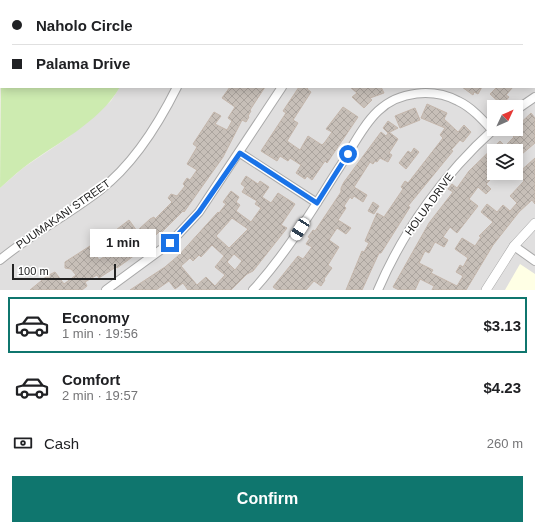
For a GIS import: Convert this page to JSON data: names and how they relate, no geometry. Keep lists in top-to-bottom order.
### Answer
{
  "streets": {
    "street": ["HOLUA DRIVE", "PUUMAKANI STREET"]
  },
  "scale_bar": "100 m",
  "north": "top right",
  "page": {
    "banner": ["Naholo Circle", "Palama Drive"],
    "bubble": "1 min",
    "scale": "100 m",
    "list": [
      {
        "name": "Economy",
        "note": "1 min · 19:56",
        "value": "$3.13"
      },
      {
        "name": "Comfort",
        "note": "2 min · 19:57",
        "value": "$4.23"
      }
    ],
    "pay": ["Cash", "260 m"],
    "buttons": "Confirm"
  }
}
